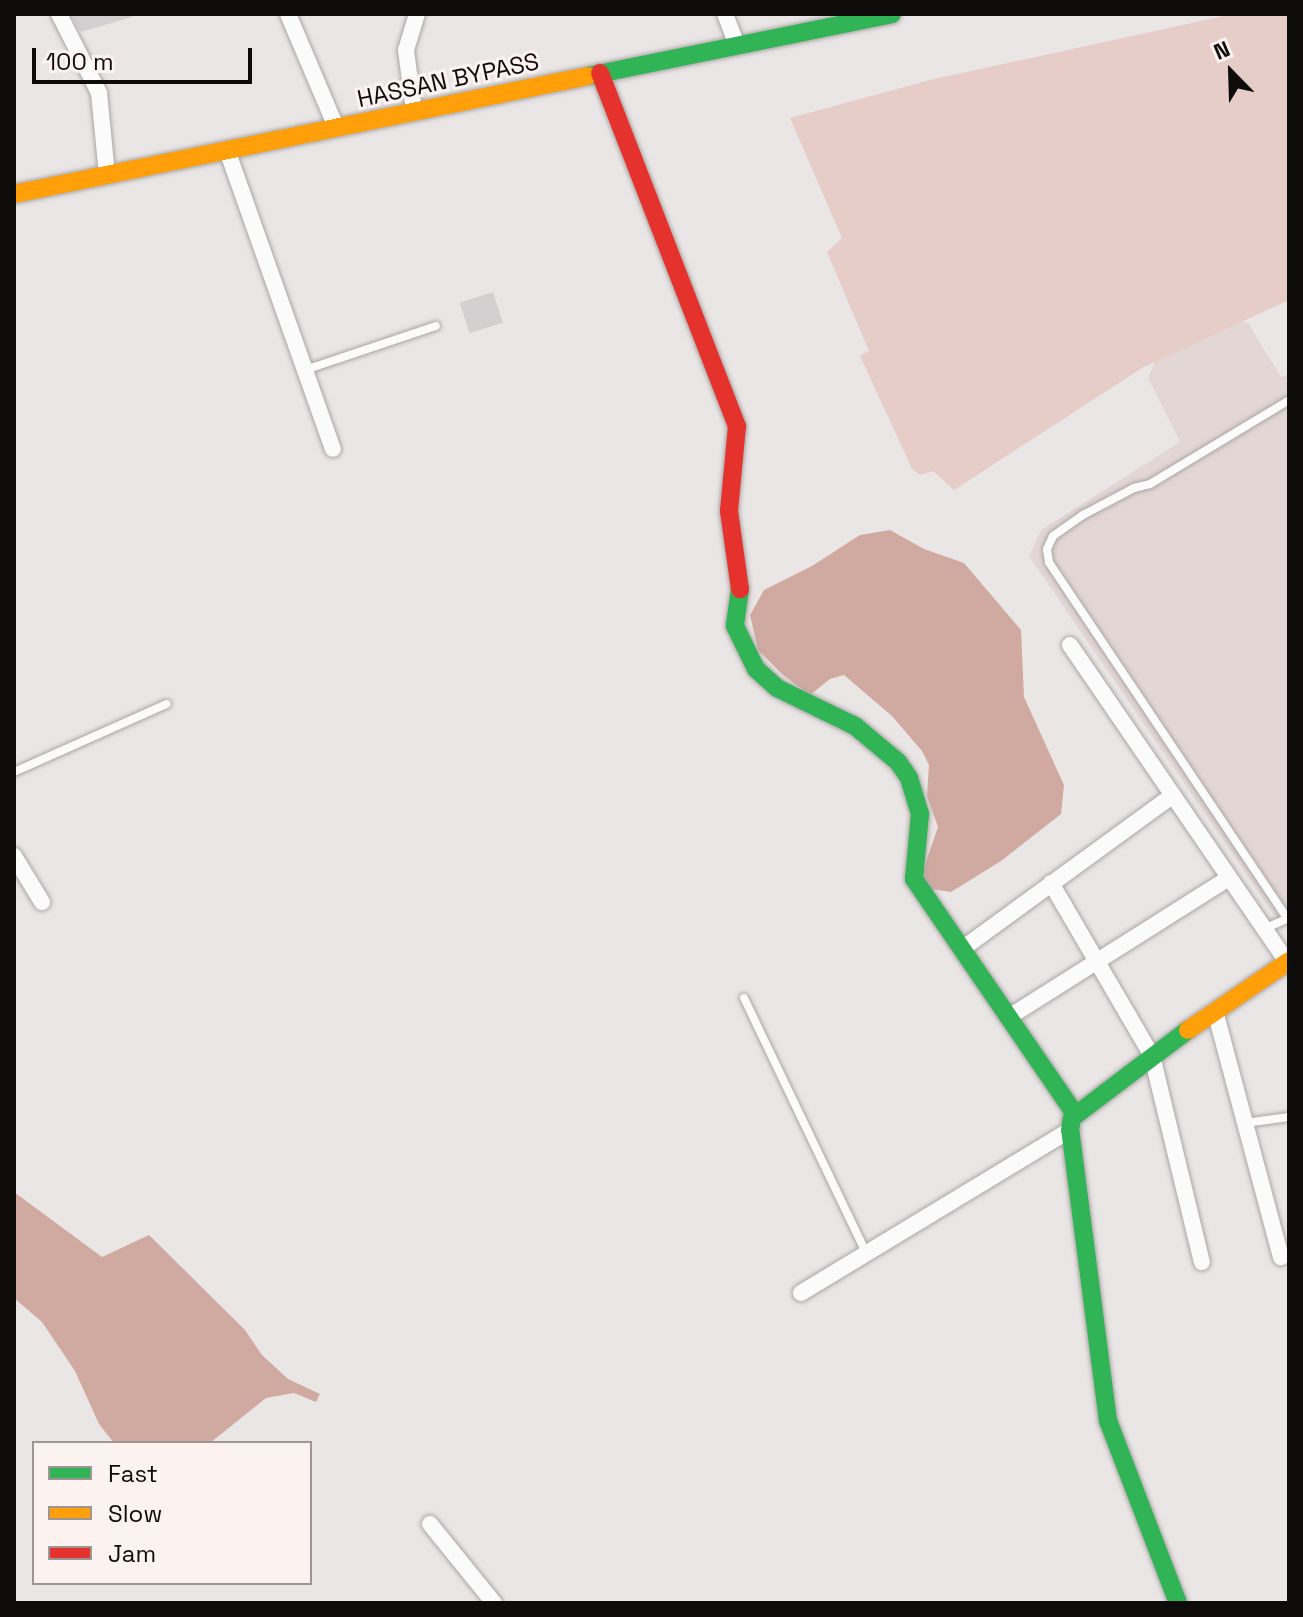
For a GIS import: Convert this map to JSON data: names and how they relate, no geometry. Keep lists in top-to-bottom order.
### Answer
{
  "streets": {
    "main road": ["HASSAN BYPASS"]
  },
  "legend": ["Fast", "Slow", "Jam"],
  "scale_bar": "100 m",
  "north": "top left"
}
